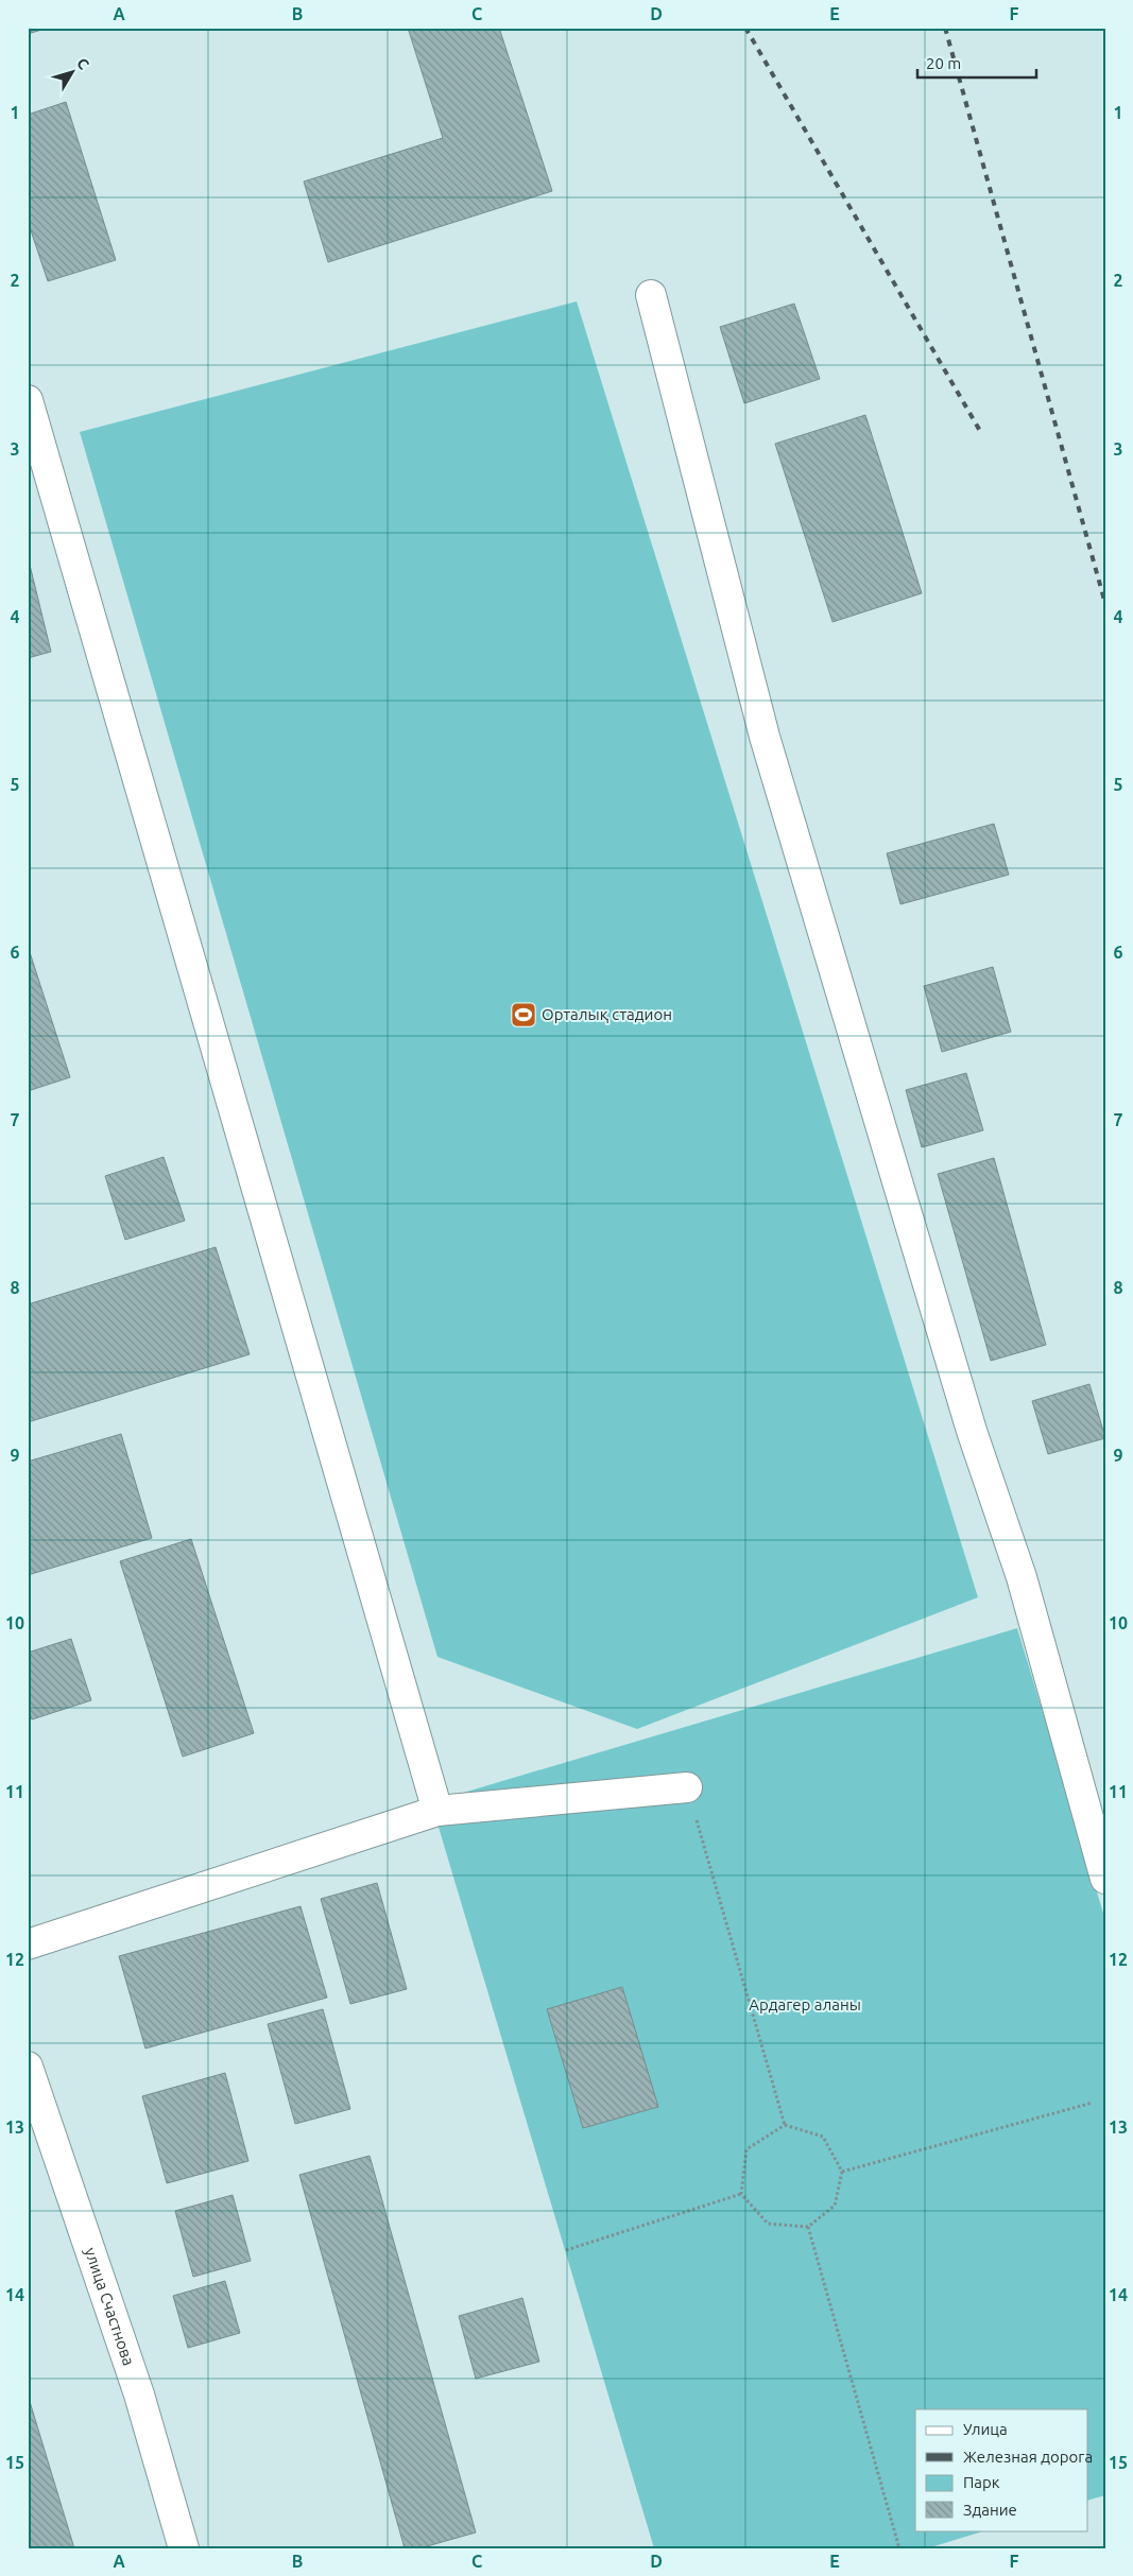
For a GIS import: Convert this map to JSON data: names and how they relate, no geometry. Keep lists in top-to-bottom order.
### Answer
{
  "streets": {
    "street": ["улица Счастнова"]
  },
  "parks": ["Ардагер аланы"],
  "places": {
    "sports": ["Орталық стадион"]
  },
  "legend": [
    "Улица",
    "Железная дорога",
    "Парк",
    "Здание"
  ],
  "scale_bar": "20 m",
  "north": "top right",
  "grid": {
    "columns": [
      "A",
      "B",
      "C",
      "D",
      "E",
      "F"
    ],
    "rows": [
      "1",
      "2",
      "3",
      "4",
      "5",
      "6",
      "7",
      "8",
      "9",
      "10",
      "11",
      "12",
      "13",
      "14",
      "15"
    ]
  }
}
